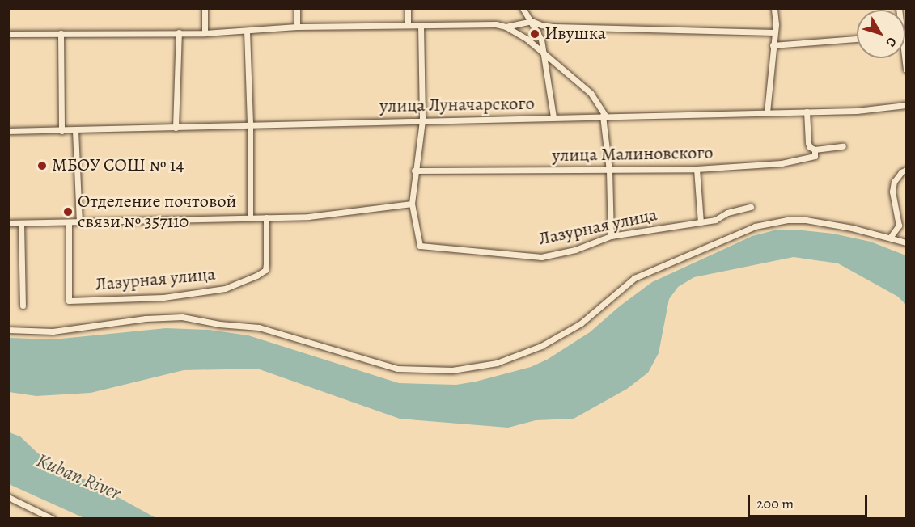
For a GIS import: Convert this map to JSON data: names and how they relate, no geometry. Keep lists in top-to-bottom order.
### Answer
{
  "streets": {
    "street": ["улица Луначарского", "улица Малиновского", "Лазурная улица"]
  },
  "water": ["Kuban River"],
  "places": ["Ивушка", "МБОУ СОШ № 14", "Отделение почтовой связи № 357110"],
  "scale_bar": "200 m",
  "north": "bottom right"
}
